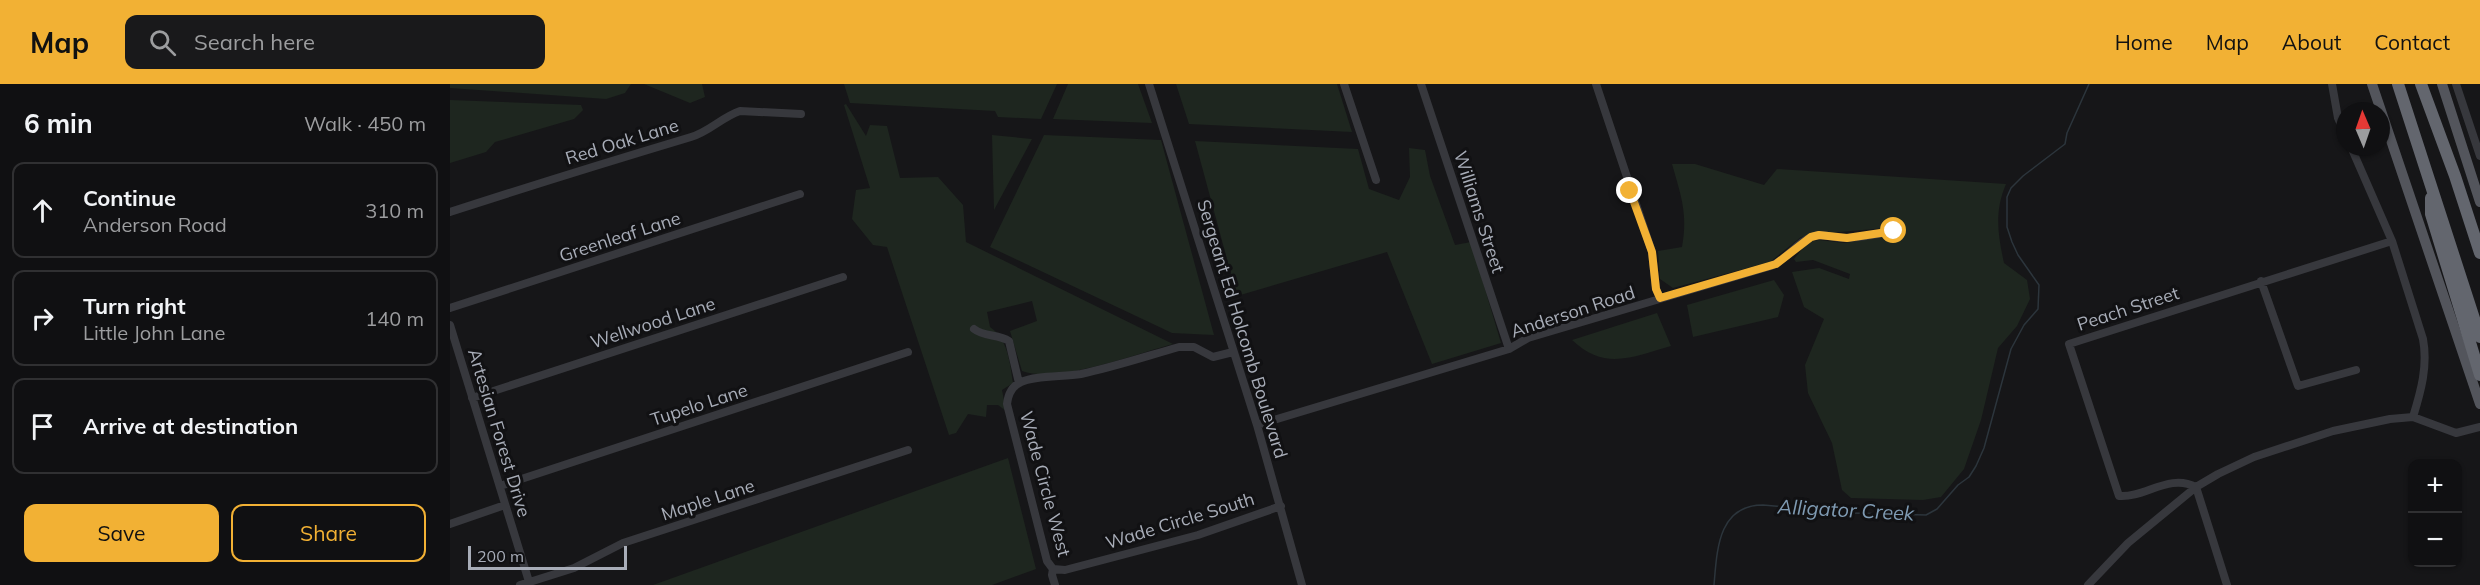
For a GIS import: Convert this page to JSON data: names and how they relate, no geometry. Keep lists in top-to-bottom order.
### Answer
{
  "streets": {
    "street": [
      "Red Oak Lane",
      "Williams Street",
      "Greenleaf Lane",
      "Peach Street",
      "Anderson Road",
      "Wellwood Lane",
      "Sergeant Ed Holcomb Boulevard",
      "Tupelo Lane",
      "Artesian Forest Drive",
      "Wade Circle West",
      "Maple Lane",
      "Wade Circle South"
    ]
  },
  "crossings": [
    ["Williams Street", "Anderson Road"],
    ["Anderson Road", "Sergeant Ed Holcomb Boulevard"],
    ["Wellwood Lane", "Artesian Forest Drive"],
    ["Sergeant Ed Holcomb Boulevard", "Wade Circle South"],
    ["Tupelo Lane", "Artesian Forest Drive"],
    ["Artesian Forest Drive", "Maple Lane"],
    ["Wade Circle West", "Wade Circle South"]
  ],
  "water": ["Alligator Creek"],
  "scale_bar": "200 m",
  "north": "top",
  "page": {
    "header": "Map",
    "search": "Search here",
    "nav": [
      "Home",
      "Map",
      "About",
      "Contact"
    ],
    "heading": ["6 min", "Walk · 450 m"],
    "list": [
      ["Continue", "Anderson Road", "310 m"],
      ["Turn right", "Little John Lane", "140 m"],
      "Arrive at destination"
    ],
    "map_buttons": ["+", "−"],
    "buttons": ["Save", "Share"],
    "scale": "200 m"
  }
}
